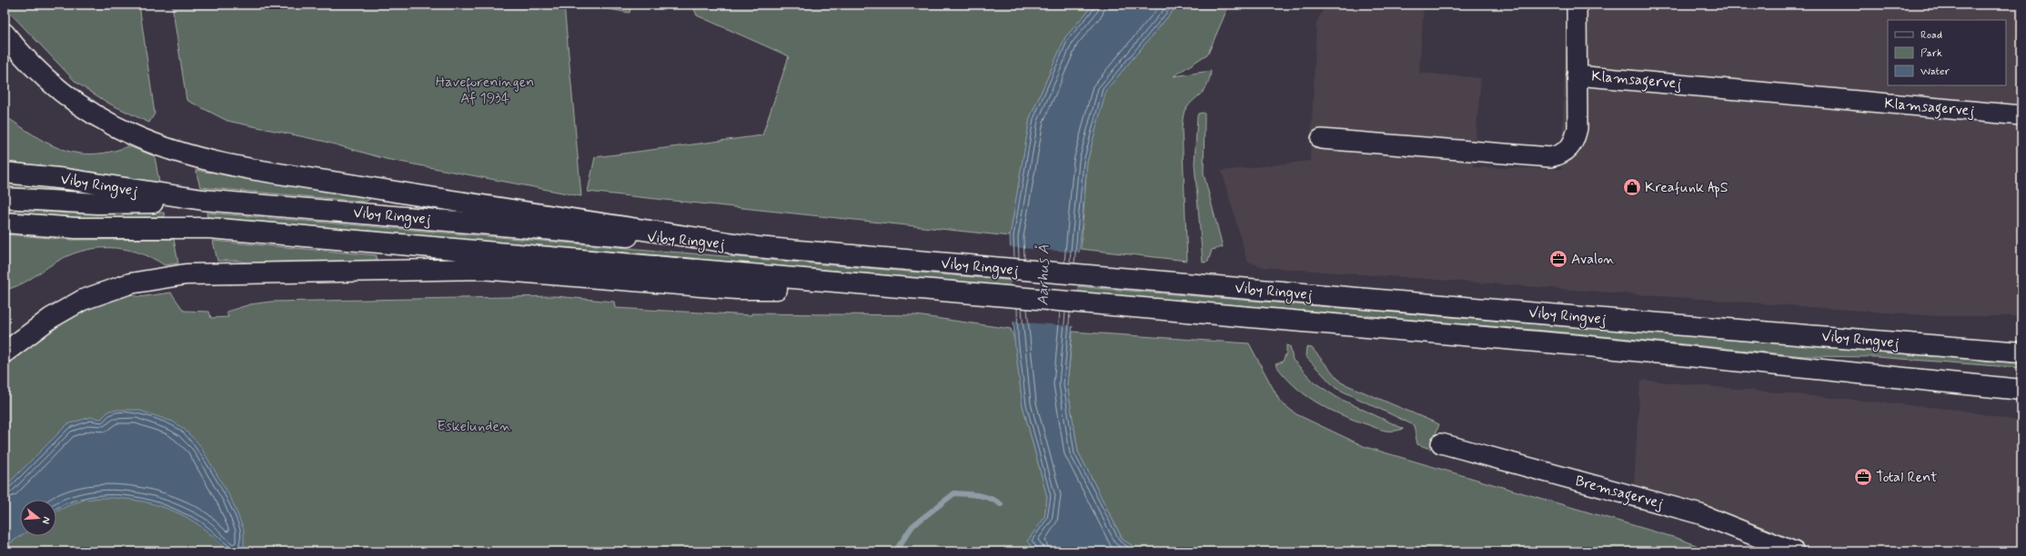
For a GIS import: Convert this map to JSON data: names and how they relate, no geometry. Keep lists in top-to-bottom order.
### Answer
{
  "streets": {
    "main road": ["Viby Ringvej"],
    "street": ["Klamsagervej", "Bremsagervej"]
  },
  "water": ["Aarhus Å"],
  "parks": ["Haveforeningen Af 1934", "Eskelunden"],
  "places": {
    "shop": ["Kreafunk ApS"],
    "office": ["Avalon", "Total Rent"]
  },
  "legend": ["Road", "Park", "Water"],
  "north": "right"
}
